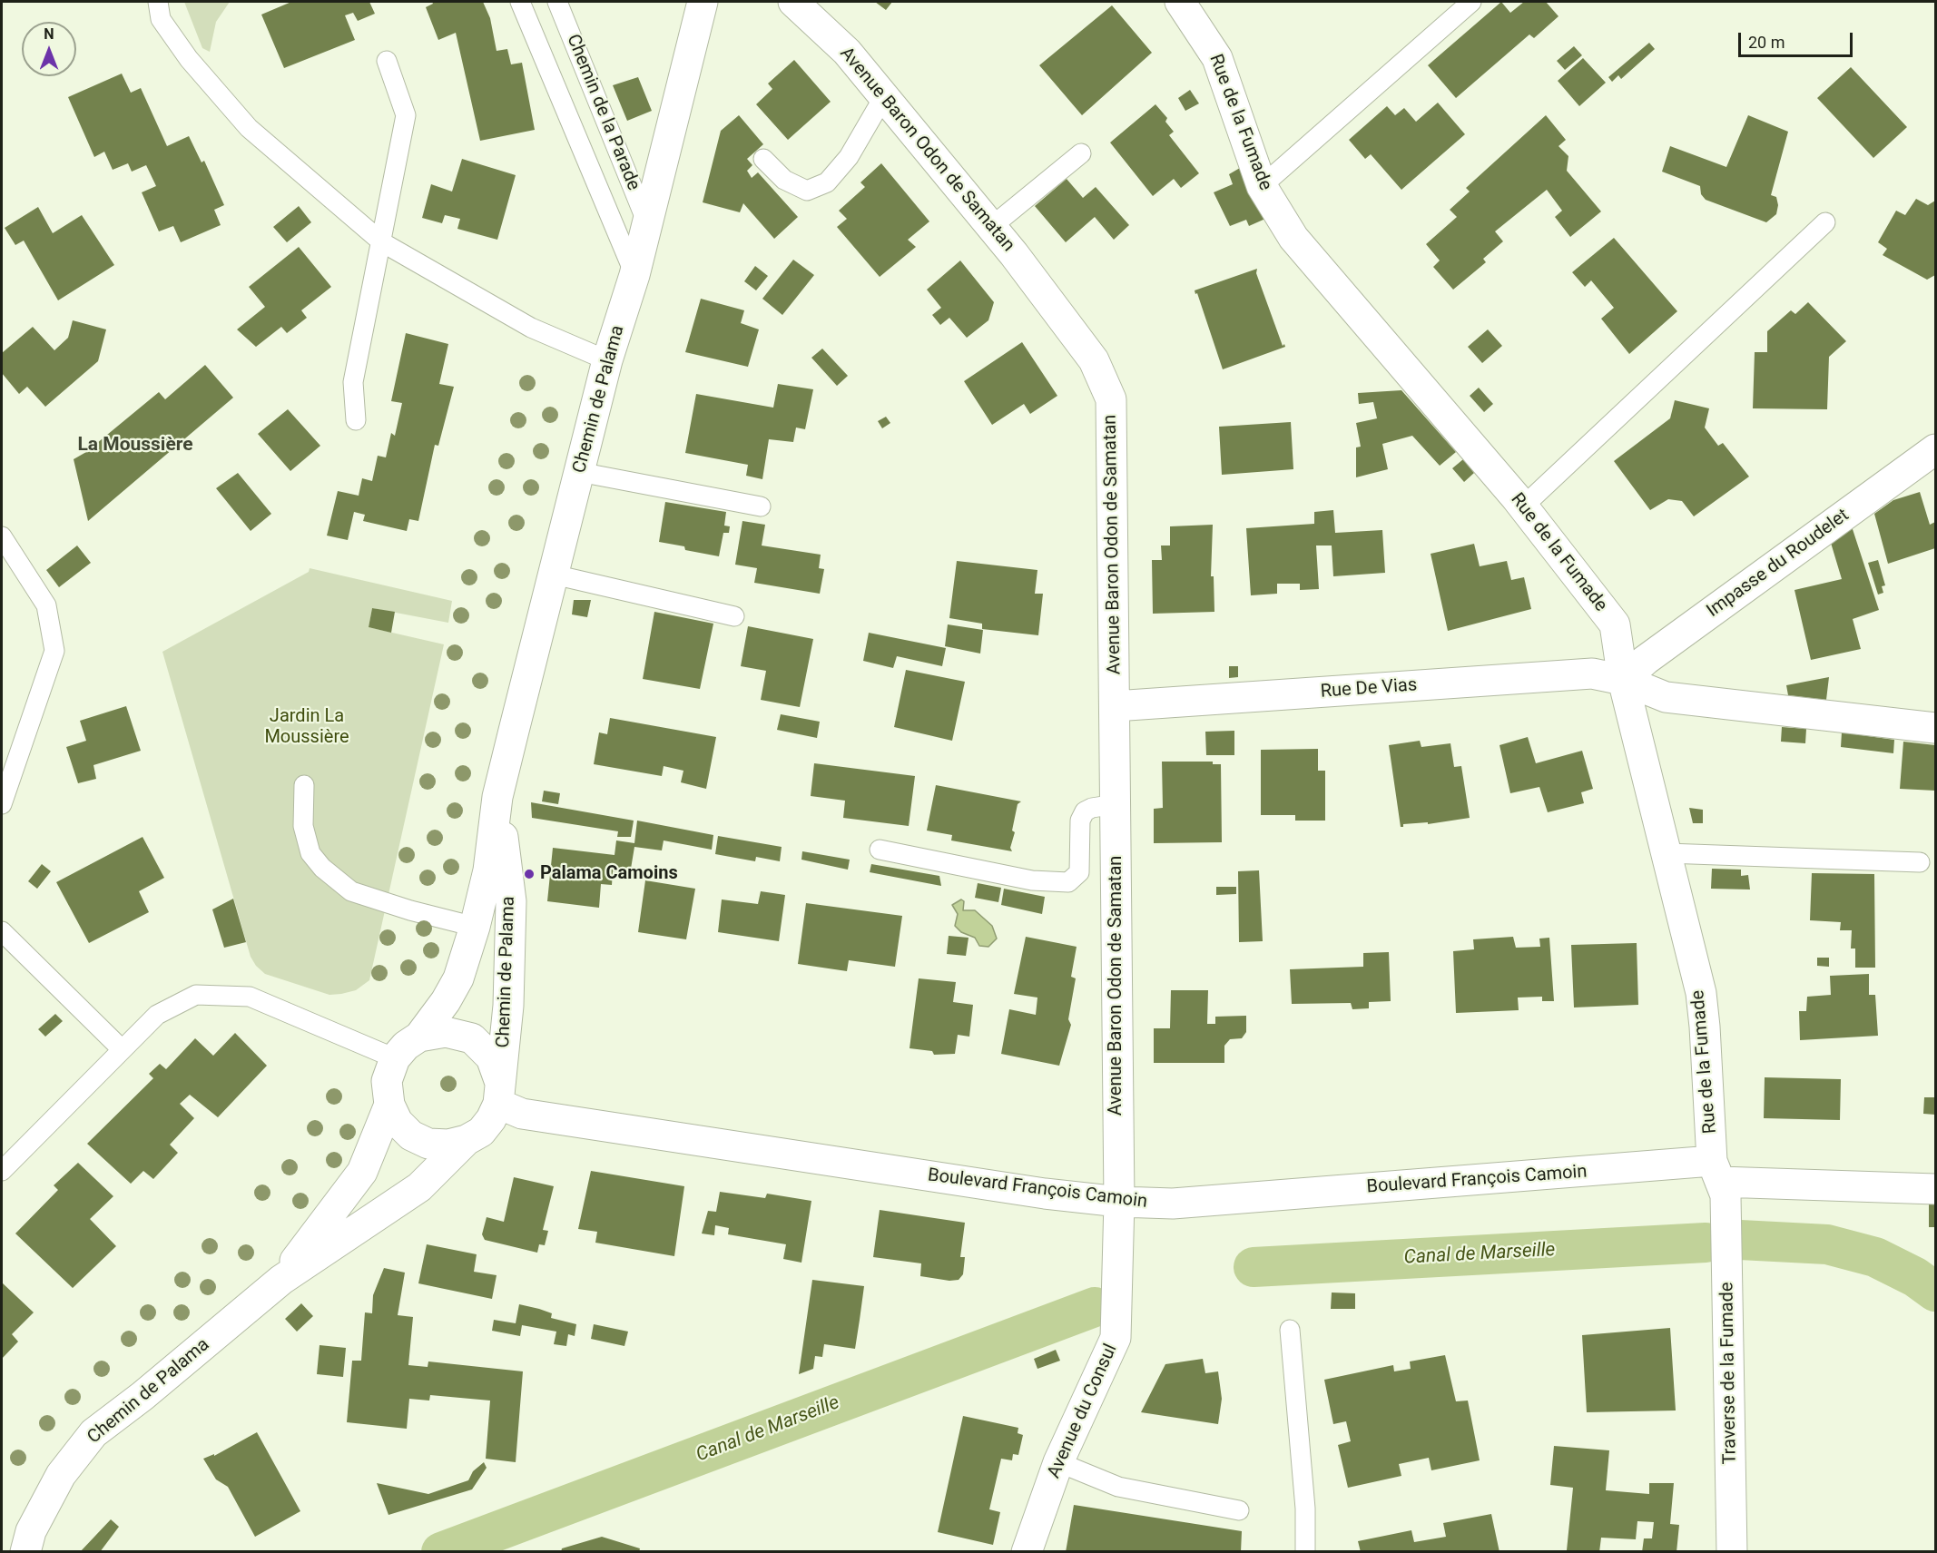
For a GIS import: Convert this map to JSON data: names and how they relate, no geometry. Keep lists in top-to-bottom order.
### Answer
{
  "streets": {
    "street": [
      "Rue de la Fumade",
      "Avenue Baron Odon de Samatan",
      "Chemin de Palama",
      "Impasse du Roudelet",
      "Rue De Vias",
      "Boulevard François Camoin",
      "Traverse de la Fumade",
      "Avenue du Consul"
    ],
    "lane": ["Chemin de la Parade"]
  },
  "crossings": [
    ["Chemin de la Parade", "Chemin de Palama"],
    ["Rue de la Fumade", "Impasse du Roudelet"],
    ["Rue de la Fumade", "Rue De Vias"],
    ["Rue de la Fumade", "Boulevard François Camoin"],
    ["Rue de la Fumade", "Traverse de la Fumade"],
    ["Avenue Baron Odon de Samatan", "Rue De Vias"],
    ["Avenue Baron Odon de Samatan", "Boulevard François Camoin"],
    ["Avenue Baron Odon de Samatan", "Avenue du Consul"],
    ["Chemin de Palama", "Boulevard François Camoin"],
    ["Impasse du Roudelet", "Rue De Vias"],
    ["Boulevard François Camoin", "Traverse de la Fumade"],
    ["Boulevard François Camoin", "Avenue du Consul"]
  ],
  "districts": ["La Moussière"],
  "water": ["Canal de Marseille"],
  "parks": ["Jardin La Moussière"],
  "places": ["Palama Camoins"],
  "scale_bar": "20 m",
  "north": "top"
}
